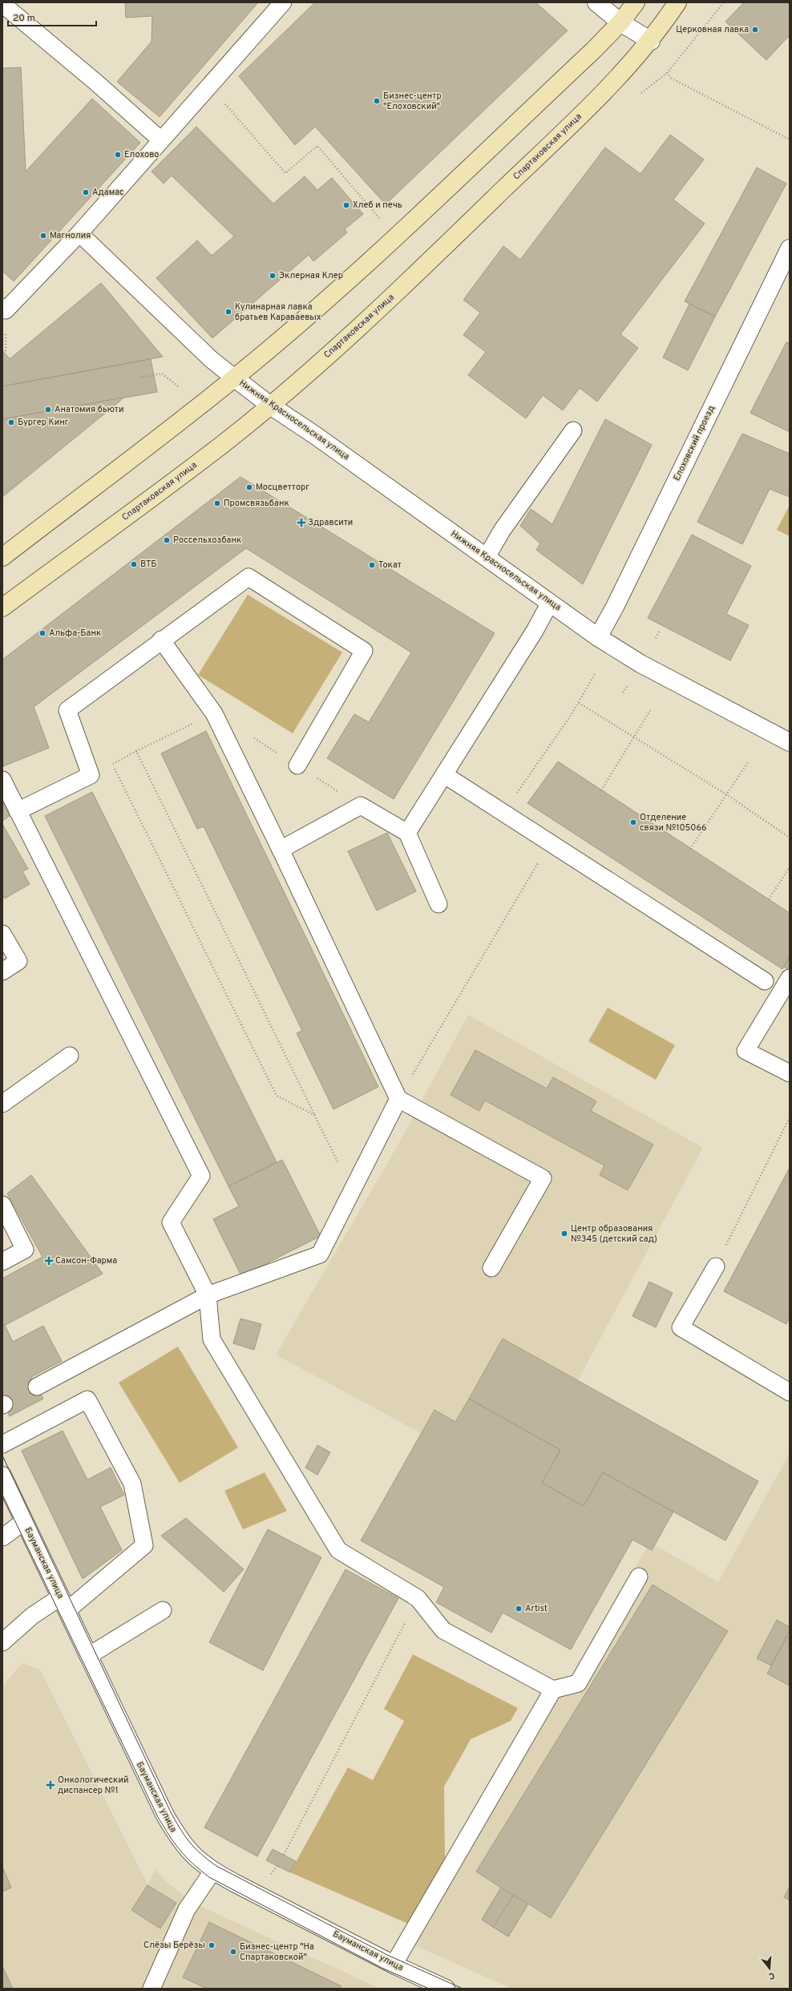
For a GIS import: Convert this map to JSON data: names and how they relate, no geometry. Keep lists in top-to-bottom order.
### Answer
{
  "streets": {
    "main road": ["Спартаковская улица"],
    "street": ["Нижняя Красносельская улица", "Елоховский проезд", "Бауманская улица"]
  },
  "crossings": [
    ["Спартаковская улица", "Нижняя Красносельская улица"],
    ["Нижняя Красносельская улица", "Елоховский проезд"]
  ],
  "places": {
    "other": [
      "Церковная лавка",
      "Бизнес-центр \"Елоховский\"",
      "Елохово",
      "Адамас",
      "Хлеб и печь",
      "Магнолия",
      "Эклерная Клер",
      "Кулинарная лавка братьев Караваевых",
      "Анатомия бьюти",
      "Бургер Кинг",
      "Мосцветторг",
      "Промсвязьбанк",
      "Россельхозбанк",
      "ВТБ",
      "Токат",
      "Альфа-Банк",
      "Отделение связи №105066",
      "Центр образования №345 (детский сад)",
      "Artist",
      "Слёзы Берёзы",
      "Бизнес-центр \"На Спартаковской\""
    ],
    "health": ["Здравсити", "Самсон-Фарма", "Онкологический диспансер №1"]
  },
  "scale_bar": "20 m",
  "north": "bottom"
}
